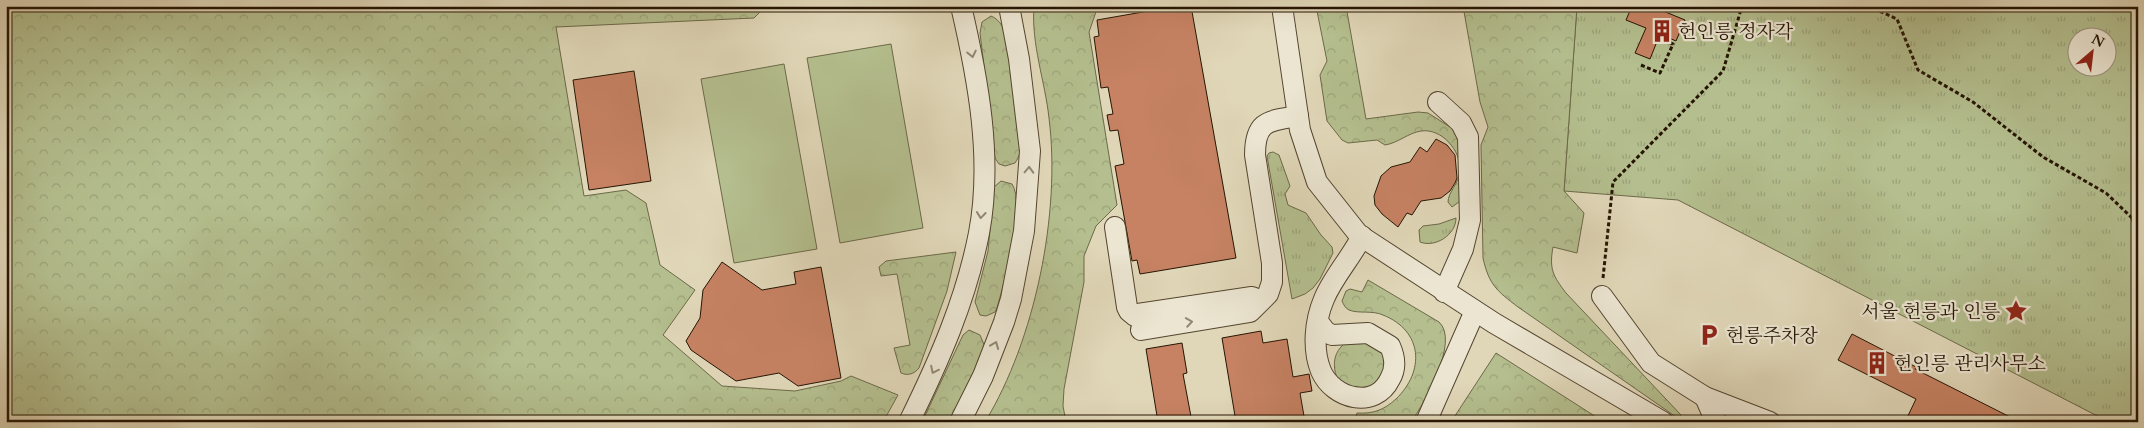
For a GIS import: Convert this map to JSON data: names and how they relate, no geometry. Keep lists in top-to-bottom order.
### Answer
{
  "places": {
    "building": ["헌인릉 정자각", "헌인릉 관리사무소"],
    "place": ["서울 헌릉과 인릉"],
    "parking": ["헌릉주차장"]
  },
  "north": "top right"
}
